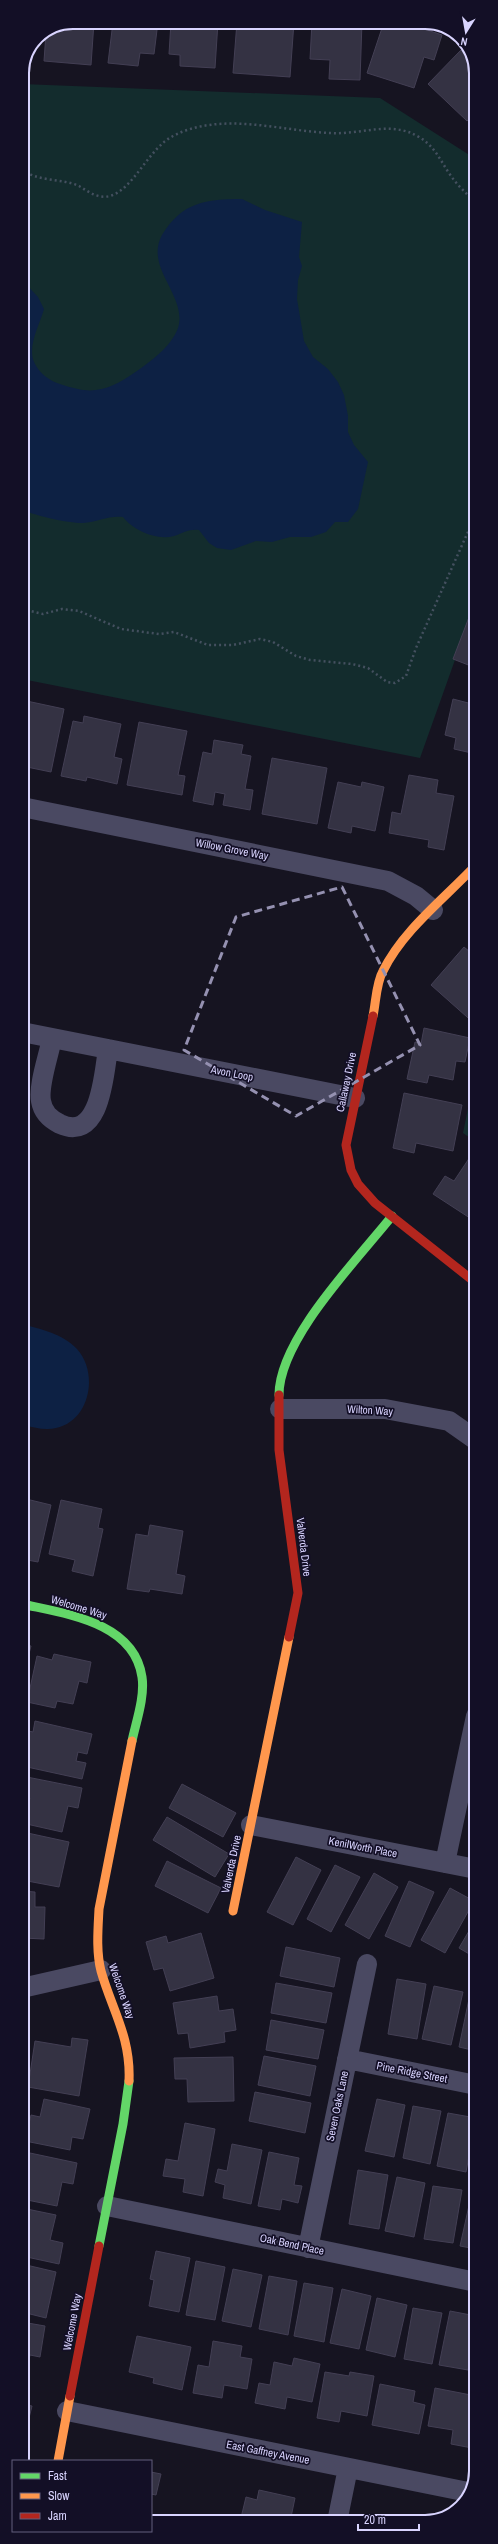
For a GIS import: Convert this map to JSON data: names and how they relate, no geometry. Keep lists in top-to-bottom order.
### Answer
{
  "streets": {
    "street": [
      "Willow Grove Way",
      "Avon Loop",
      "Callaway Drive",
      "Wilton Way",
      "Valverda Drive",
      "Welcome Way",
      "KenilWorth Place",
      "Pine Ridge Street",
      "Seven Oaks Lane",
      "Oak Bend Place",
      "East Gaffney Avenue"
    ]
  },
  "crossings": [
    ["Willow Grove Way", "Callaway Drive"],
    ["Avon Loop", "Callaway Drive"],
    ["Callaway Drive", "Valverda Drive"],
    ["Wilton Way", "Valverda Drive"],
    ["Valverda Drive", "KenilWorth Place"],
    ["Welcome Way", "Oak Bend Place"],
    ["Welcome Way", "East Gaffney Avenue"],
    ["Pine Ridge Street", "Seven Oaks Lane"],
    ["Seven Oaks Lane", "Oak Bend Place"]
  ],
  "legend": ["Fast", "Slow", "Jam"],
  "scale_bar": "20 m",
  "north": "bottom"
}
